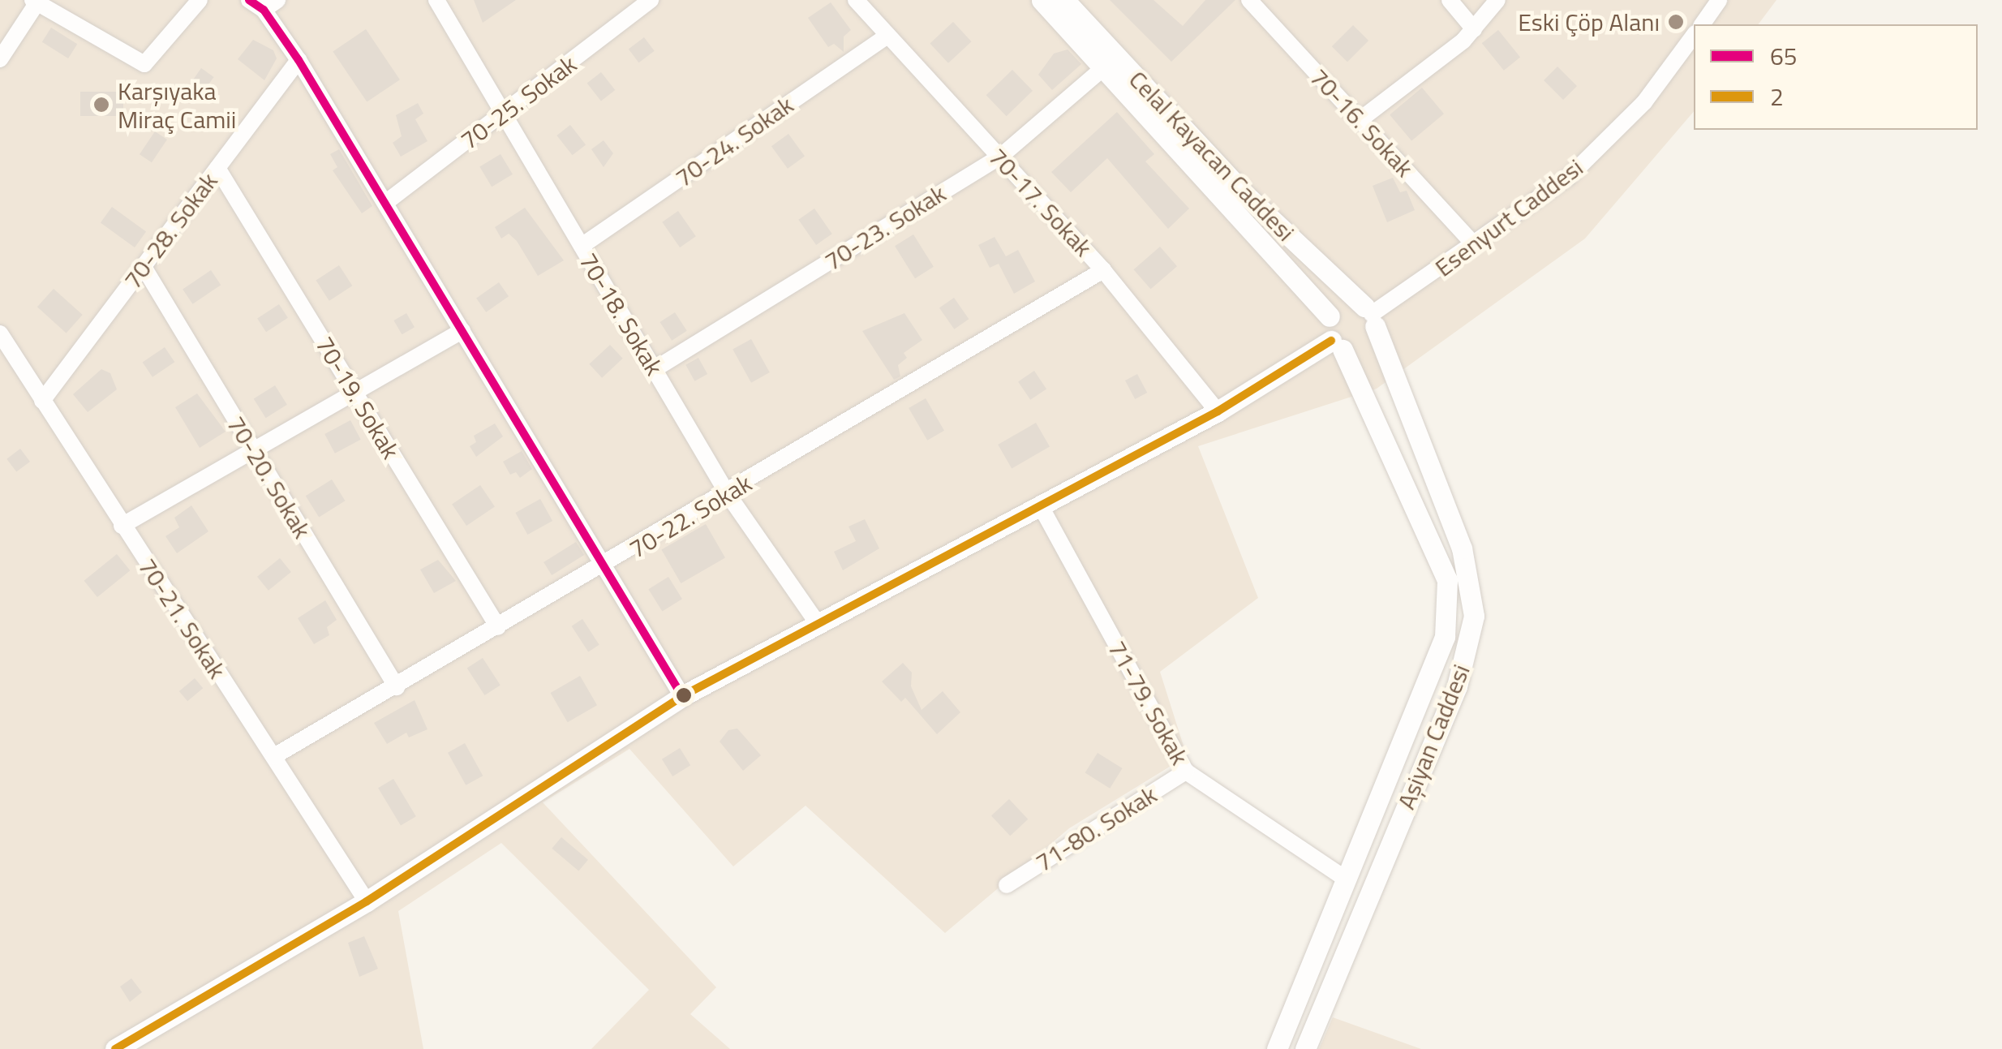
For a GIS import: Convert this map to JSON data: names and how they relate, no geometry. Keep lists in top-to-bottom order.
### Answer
{
  "streets": {
    "street": [
      "70-25. Sokak",
      "70-16. Sokak",
      "70-24. Sokak",
      "Celal Kayacan Caddesi",
      "70-17. Sokak",
      "Esenyurt Caddesi",
      "70-23. Sokak",
      "70-28. Sokak",
      "70-18. Sokak",
      "70-19. Sokak",
      "70-20. Sokak",
      "70-22. Sokak",
      "70-21. Sokak",
      "71-79. Sokak",
      "Aşiyan Caddesi",
      "71-80. Sokak"
    ]
  },
  "crossings": [
    ["70-25. Sokak", "70-18. Sokak"],
    ["70-16. Sokak", "Esenyurt Caddesi"],
    ["70-24. Sokak", "70-17. Sokak"],
    ["70-24. Sokak", "70-18. Sokak"],
    ["Celal Kayacan Caddesi", "Esenyurt Caddesi"],
    ["Celal Kayacan Caddesi", "70-23. Sokak"],
    ["Celal Kayacan Caddesi", "Aşiyan Caddesi"],
    ["70-17. Sokak", "70-23. Sokak"],
    ["70-17. Sokak", "70-22. Sokak"],
    ["Esenyurt Caddesi", "Aşiyan Caddesi"],
    ["70-23. Sokak", "70-18. Sokak"],
    ["70-28. Sokak", "70-19. Sokak"],
    ["70-28. Sokak", "70-20. Sokak"],
    ["70-28. Sokak", "70-21. Sokak"],
    ["70-18. Sokak", "70-22. Sokak"],
    ["70-19. Sokak", "70-22. Sokak"],
    ["70-20. Sokak", "70-22. Sokak"],
    ["70-22. Sokak", "70-21. Sokak"],
    ["71-79. Sokak", "Aşiyan Caddesi"],
    ["71-79. Sokak", "71-80. Sokak"]
  ],
  "places": ["Eski Çöp Alanı", "Karşıyaka Miraç Camii"],
  "lines": ["transit line 65", "transit line 2"],
  "legend": ["65", "2"]
}
